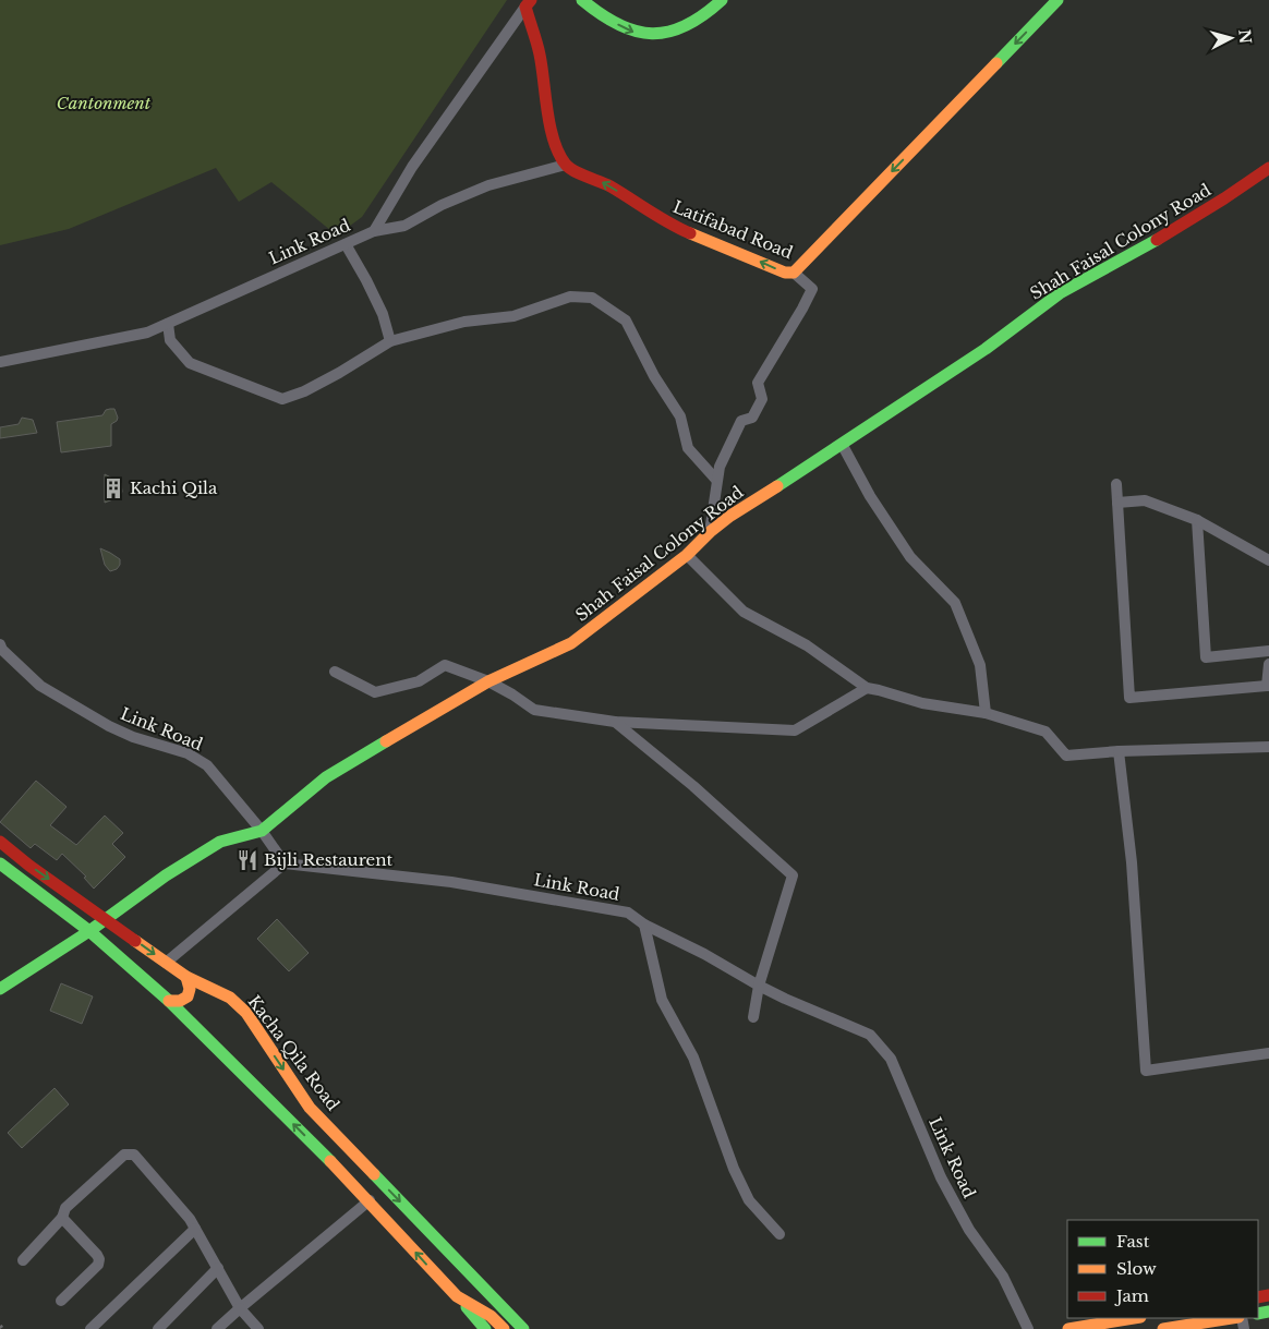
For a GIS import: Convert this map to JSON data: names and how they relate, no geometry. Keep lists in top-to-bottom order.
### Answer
{
  "streets": {
    "street": [
      "Latifabad Road",
      "Link Road",
      "Shah Faisal Colony Road",
      "Kacha Qila Road"
    ]
  },
  "crossings": [
    ["Link Road", "Shah Faisal Colony Road"],
    ["Shah Faisal Colony Road", "Kacha Qila Road"]
  ],
  "one_way": ["Latifabad Road"],
  "parks": ["Cantonment"],
  "places": {
    "building": ["Kachi Qila"],
    "restaurant": ["Bijli Restaurent"]
  },
  "legend": ["Fast", "Slow", "Jam"],
  "north": "right"
}
